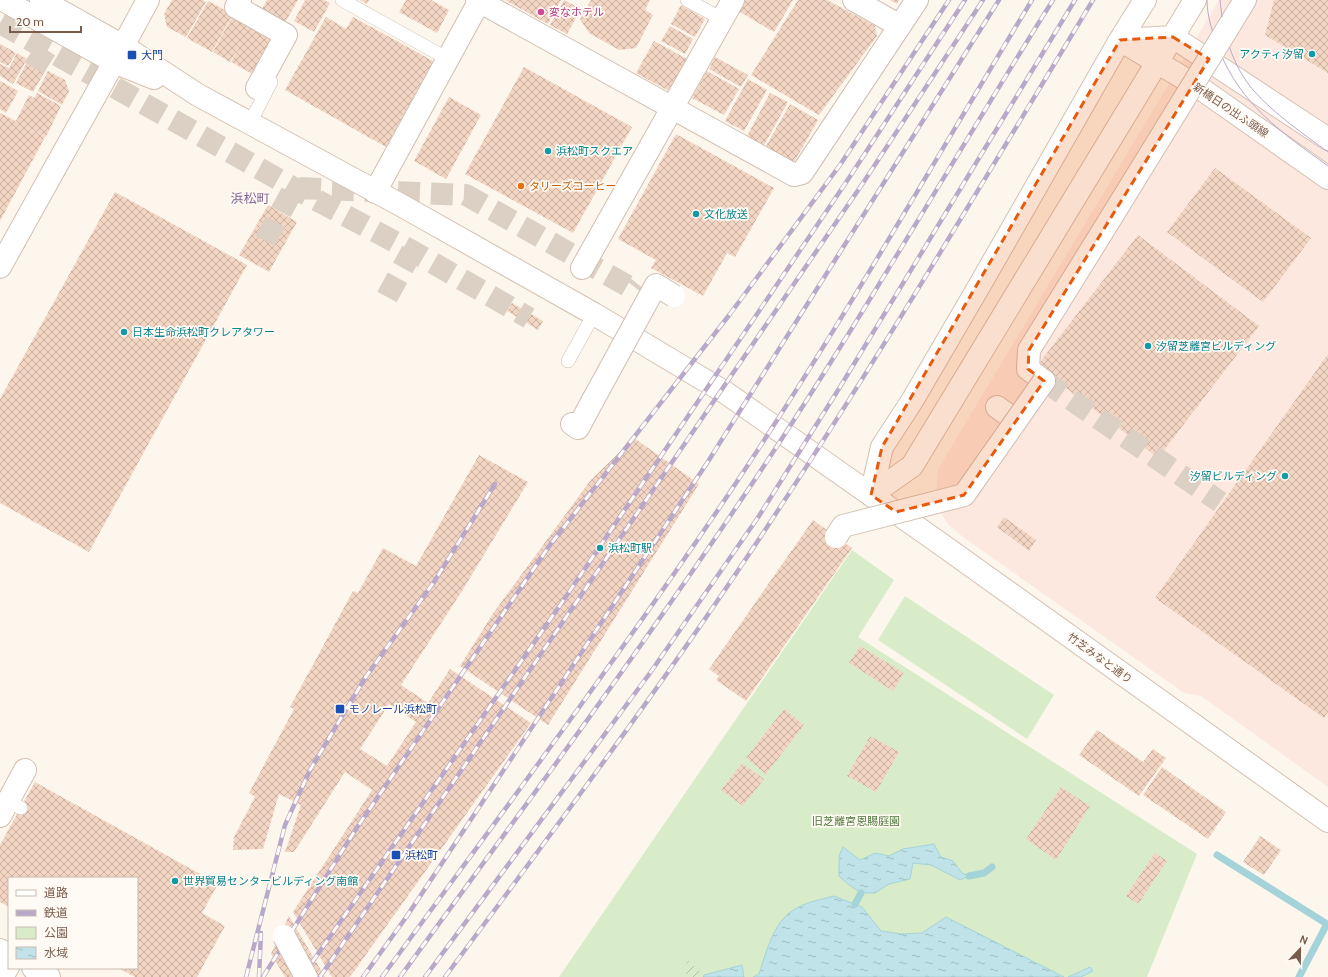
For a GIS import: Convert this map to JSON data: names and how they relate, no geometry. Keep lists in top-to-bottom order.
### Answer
{
  "streets": {
    "street": ["新橋日の出ふ頭線", "竹芝みなと通り"]
  },
  "districts": ["浜松町"],
  "parks": ["旧芝離宮恩賜庭園"],
  "places": {
    "other": [
      "変なホテル",
      "アクティ汐留",
      "浜松町スクエア",
      "タリーズコーヒー",
      "文化放送",
      "日本生命浜松町クレアタワー",
      "汐留芝離宮ビルディング",
      "汐留ビルディング",
      "浜松町駅",
      "世界貿易センタービルディング南館"
    ],
    "transit": ["大門", "モノレール浜松町", "浜松町"]
  },
  "legend": [
    "道路",
    "鉄道",
    "公園",
    "水域"
  ],
  "scale_bar": "20 m",
  "north": "top"
}
